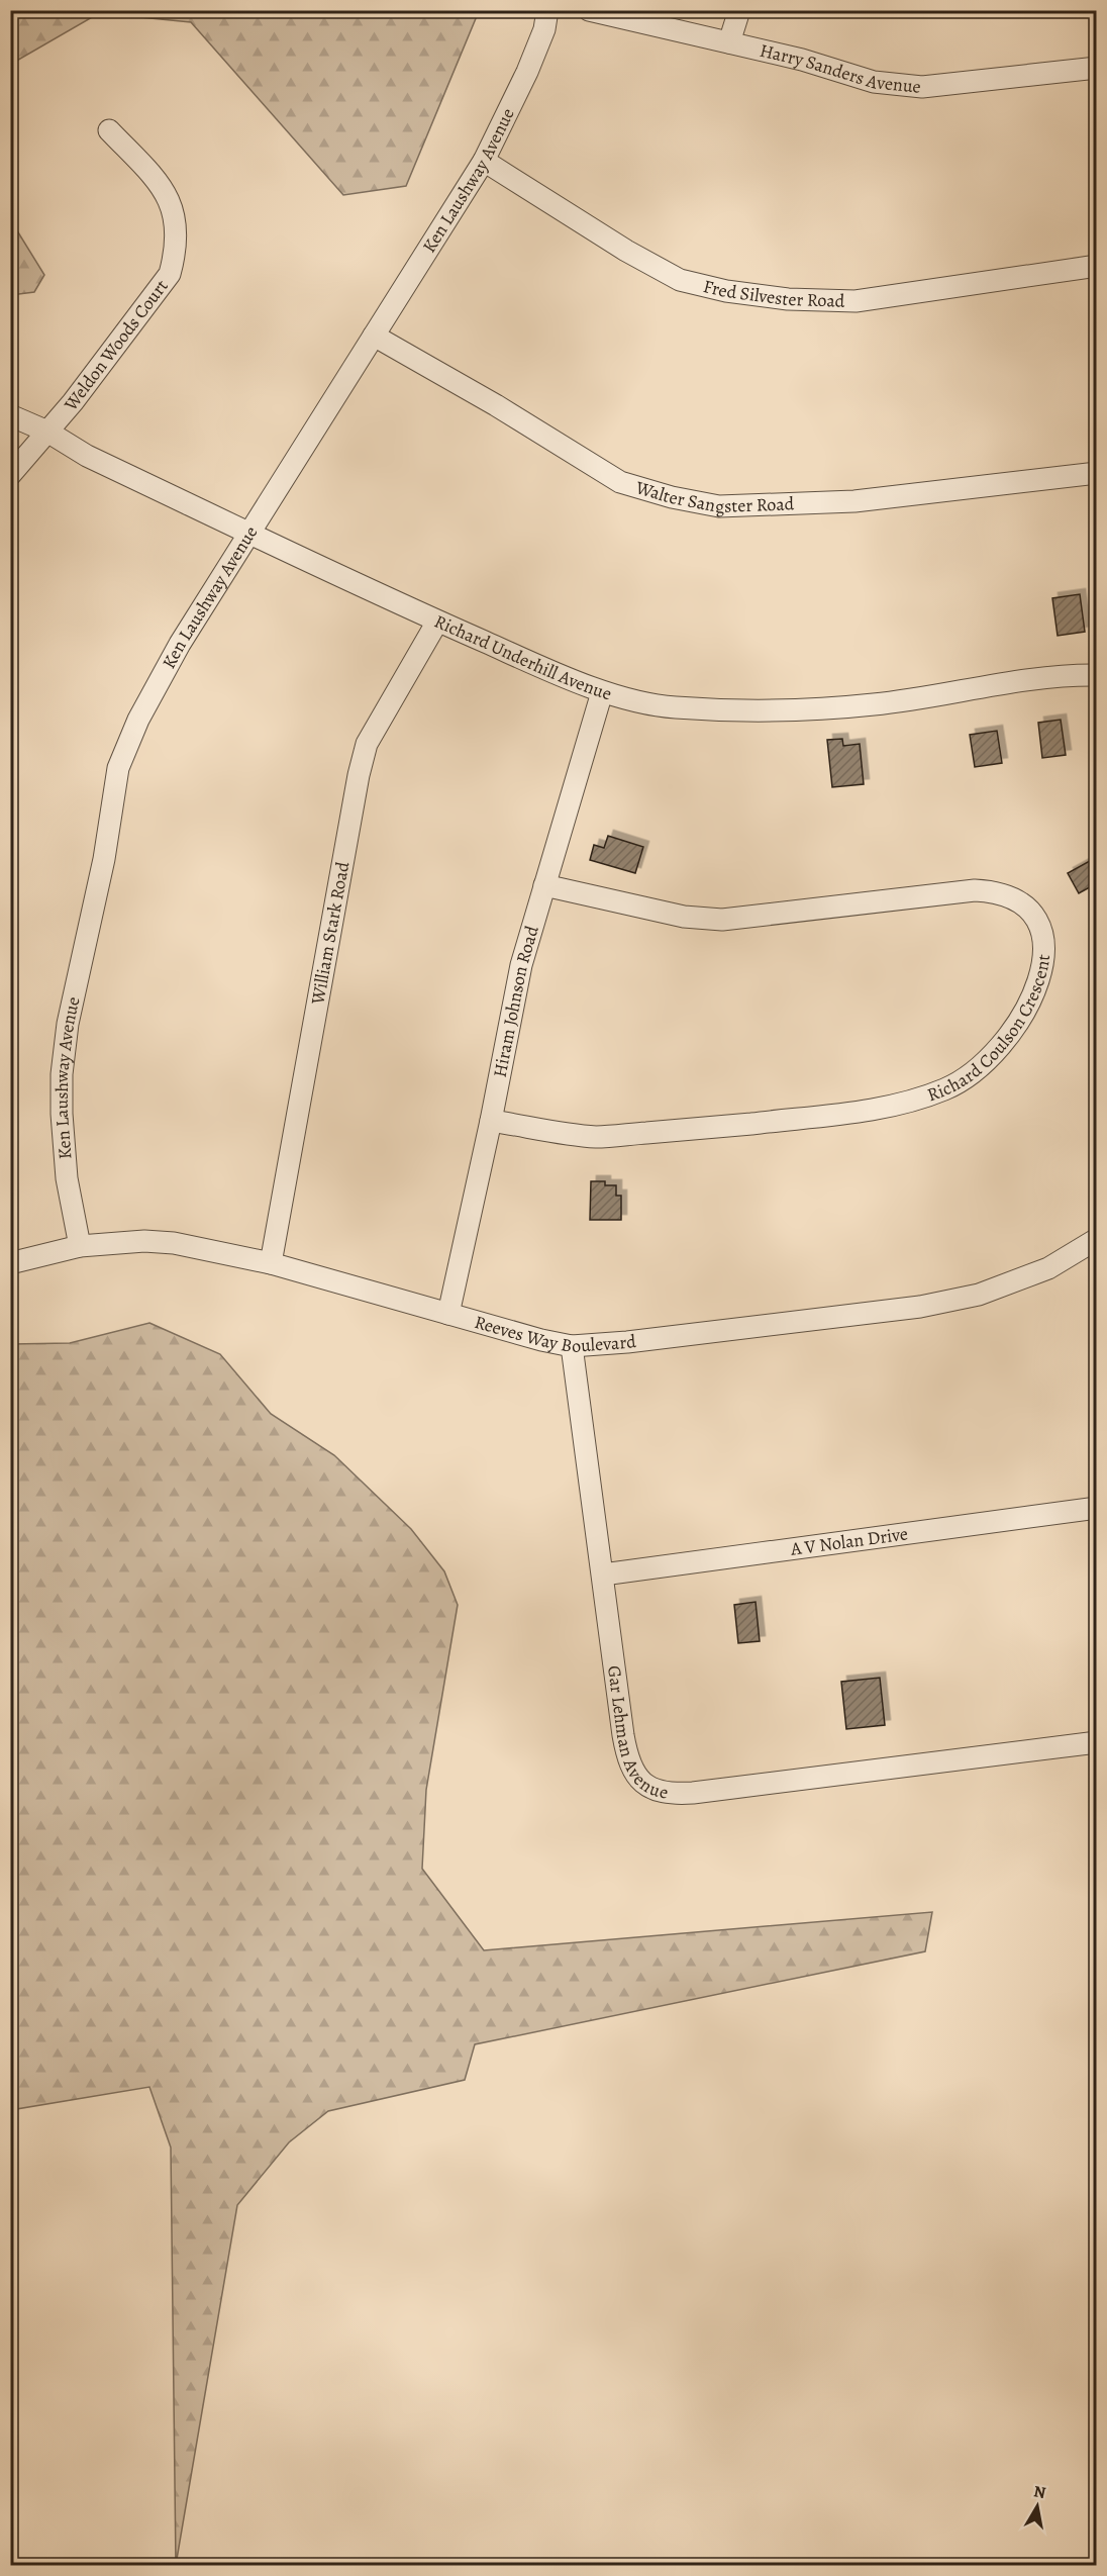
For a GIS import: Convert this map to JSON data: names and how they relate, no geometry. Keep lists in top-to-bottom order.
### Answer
{
  "streets": {
    "street": [
      "Harry Sanders Avenue",
      "Ken Laushway Avenue",
      "Fred Silvester Road",
      "Weldon Woods Court",
      "Walter Sangster Road",
      "Richard Underhill Avenue",
      "William Stark Road",
      "Hiram Johnson Road",
      "Richard Coulson Crescent",
      "Reeves Way Boulevard",
      "A V Nolan Drive",
      "Gar Lehman Avenue"
    ]
  },
  "crossings": [
    ["Ken Laushway Avenue", "Fred Silvester Road"],
    ["Ken Laushway Avenue", "Walter Sangster Road"],
    ["Ken Laushway Avenue", "Richard Underhill Avenue"],
    ["Ken Laushway Avenue", "Reeves Way Boulevard"],
    ["Weldon Woods Court", "Richard Underhill Avenue"],
    ["Richard Underhill Avenue", "William Stark Road"],
    ["Richard Underhill Avenue", "Hiram Johnson Road"],
    ["William Stark Road", "Reeves Way Boulevard"],
    ["Hiram Johnson Road", "Richard Coulson Crescent"],
    ["Hiram Johnson Road", "Reeves Way Boulevard"],
    ["Reeves Way Boulevard", "Gar Lehman Avenue"],
    ["A V Nolan Drive", "Gar Lehman Avenue"]
  ],
  "north": "top"
}
